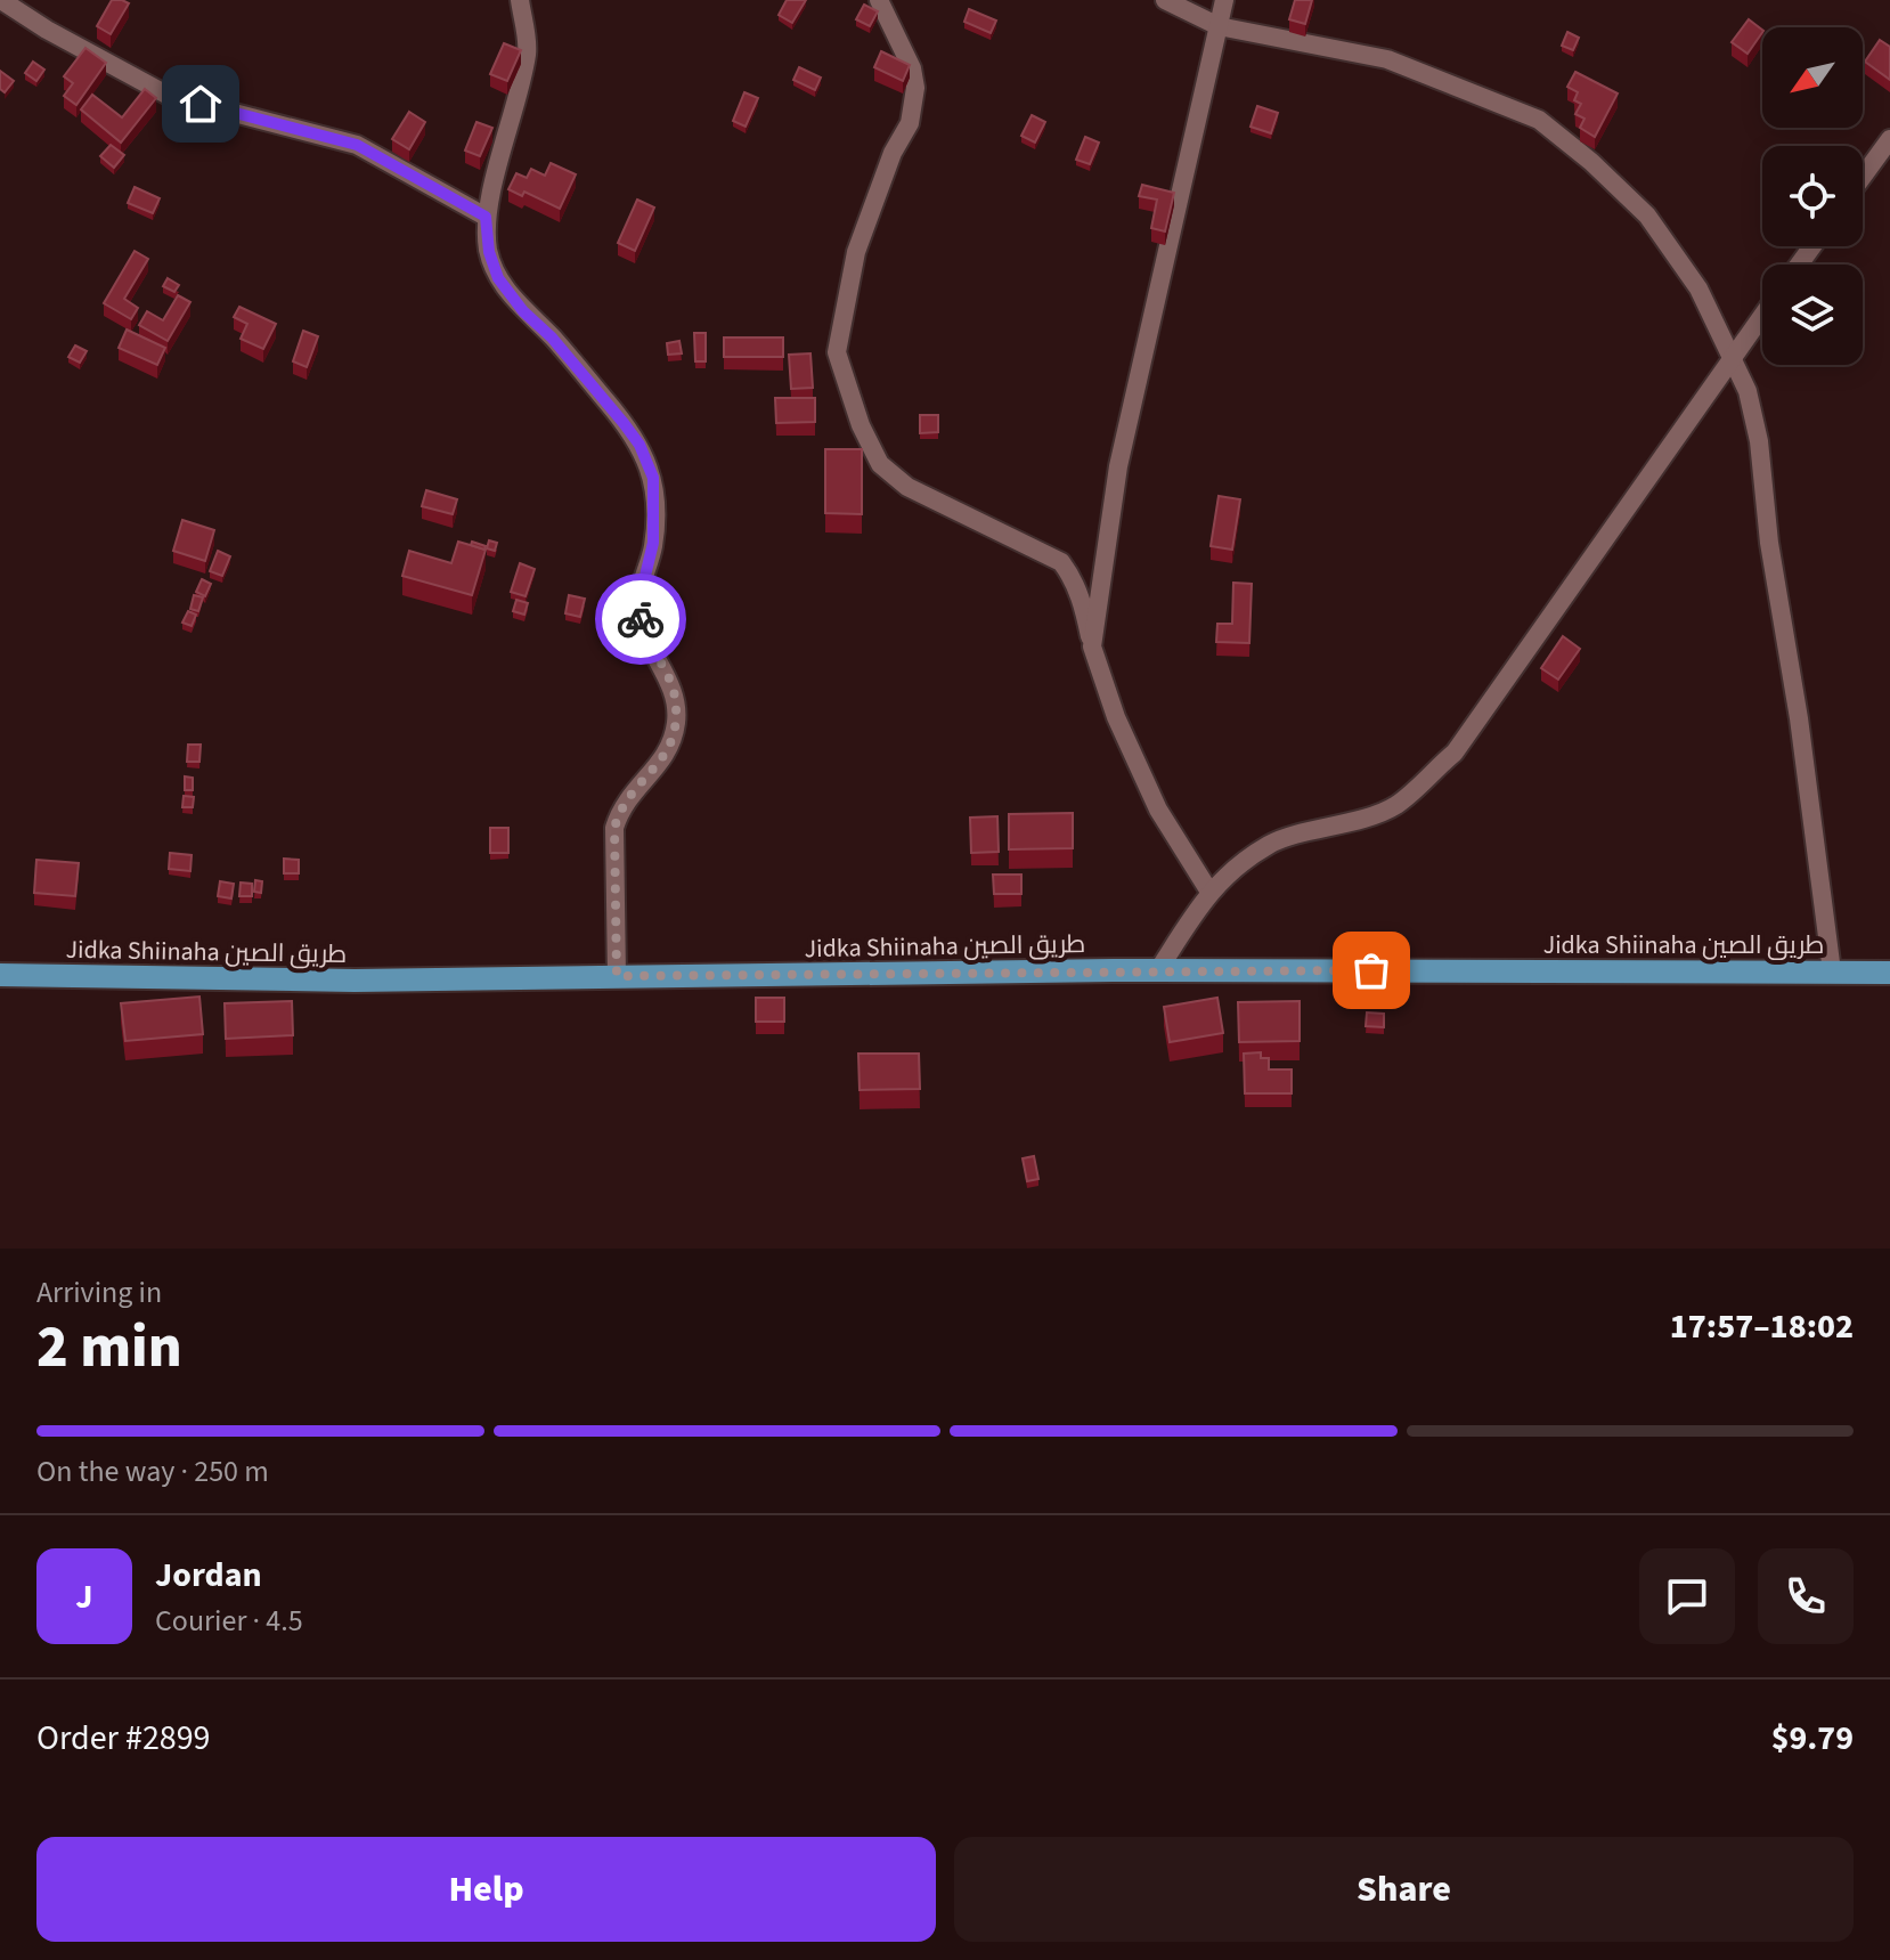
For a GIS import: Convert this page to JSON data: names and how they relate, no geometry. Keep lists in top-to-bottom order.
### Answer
{
  "streets": {
    "main road": ["Jidka Shiinaha طريق الصين"]
  },
  "north": "bottom left",
  "page": {
    "heading": ["2 min", "Arriving in", "17:57–18:02"],
    "panel": [
      "Jordan",
      "Courier · 4.5",
      "Order #2899",
      "$9.79"
    ],
    "bar": "On the way · 250 m",
    "round": "J",
    "buttons": ["Help", "Share"]
  }
}
